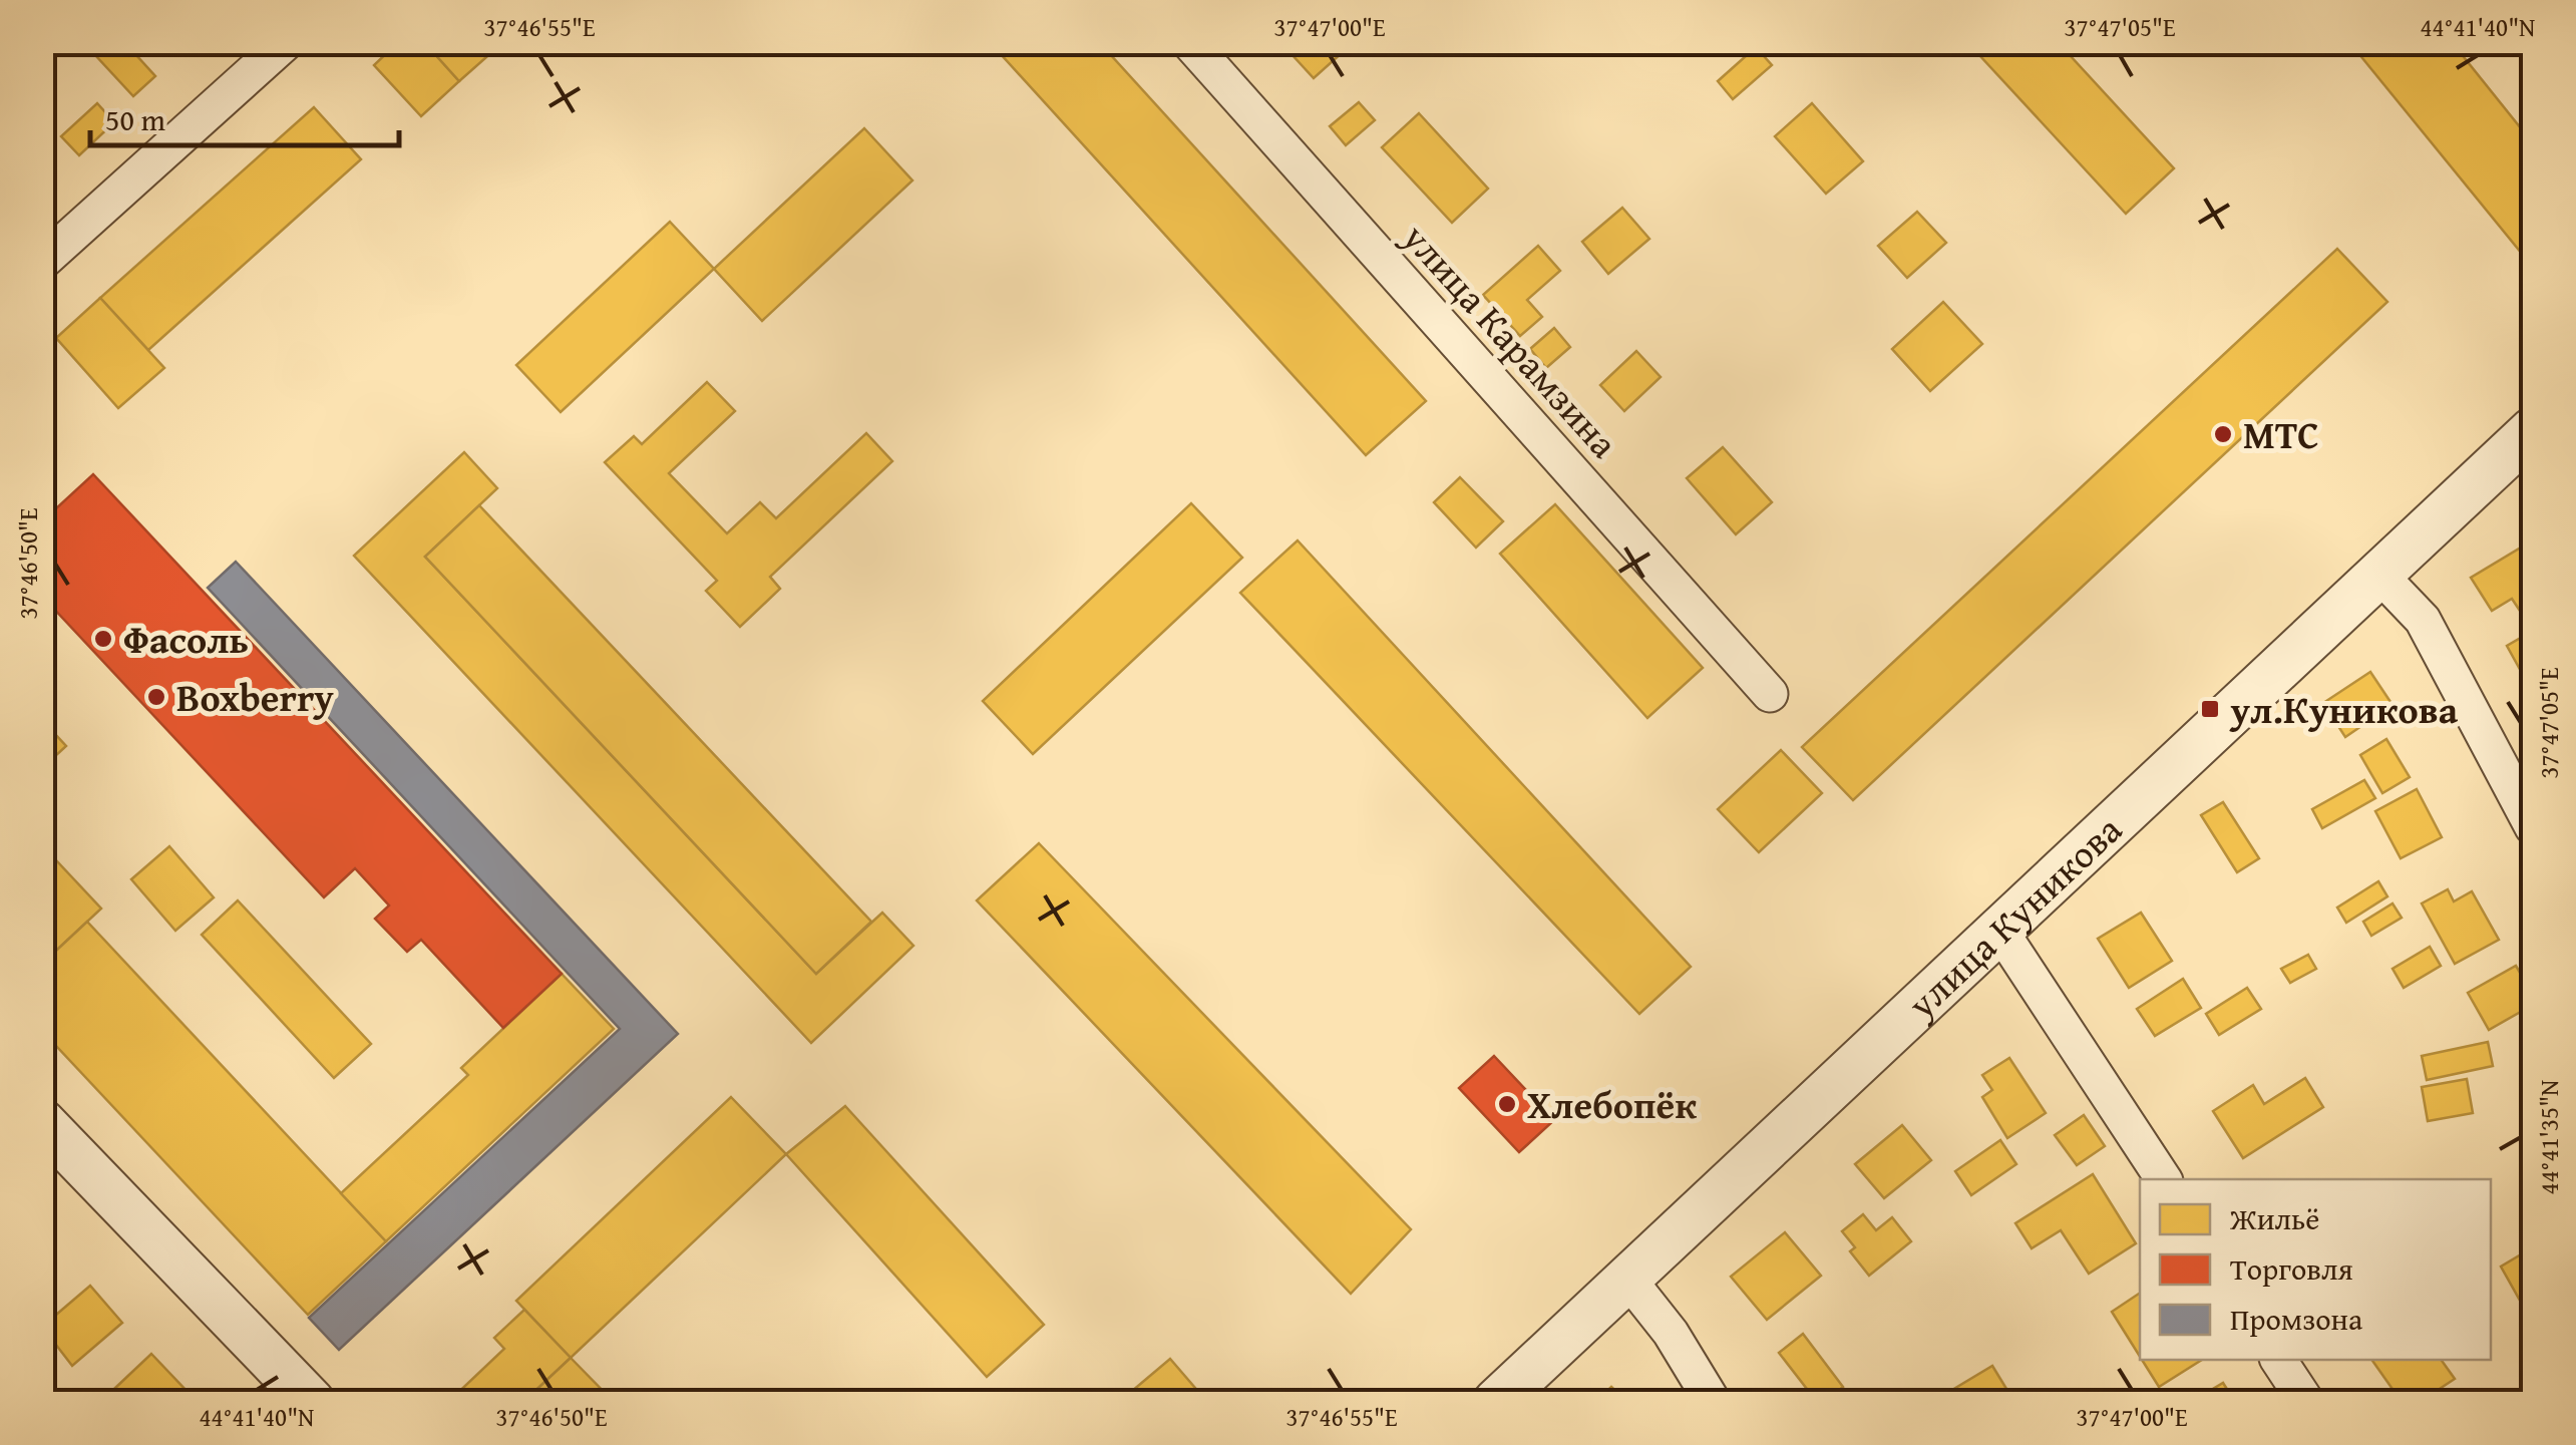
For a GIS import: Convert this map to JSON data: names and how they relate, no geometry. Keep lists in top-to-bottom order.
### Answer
{
  "streets": {
    "street": ["улица Карамзина", "улица Куникова"]
  },
  "places": {
    "other": [
      "МТС",
      "Фасоль",
      "Boxberry",
      "Хлебопёк"
    ],
    "transit": ["ул.Куникова"]
  },
  "legend": ["Жильё", "Торговля", "Промзона"],
  "scale_bar": "50 m",
  "coordinates": [
    "37°46'55\"E",
    "37°47'00\"E",
    "37°47'05\"E",
    "44°41'40\"N",
    "37°46'50\"E",
    "44°41'35\"N"
  ]
}
